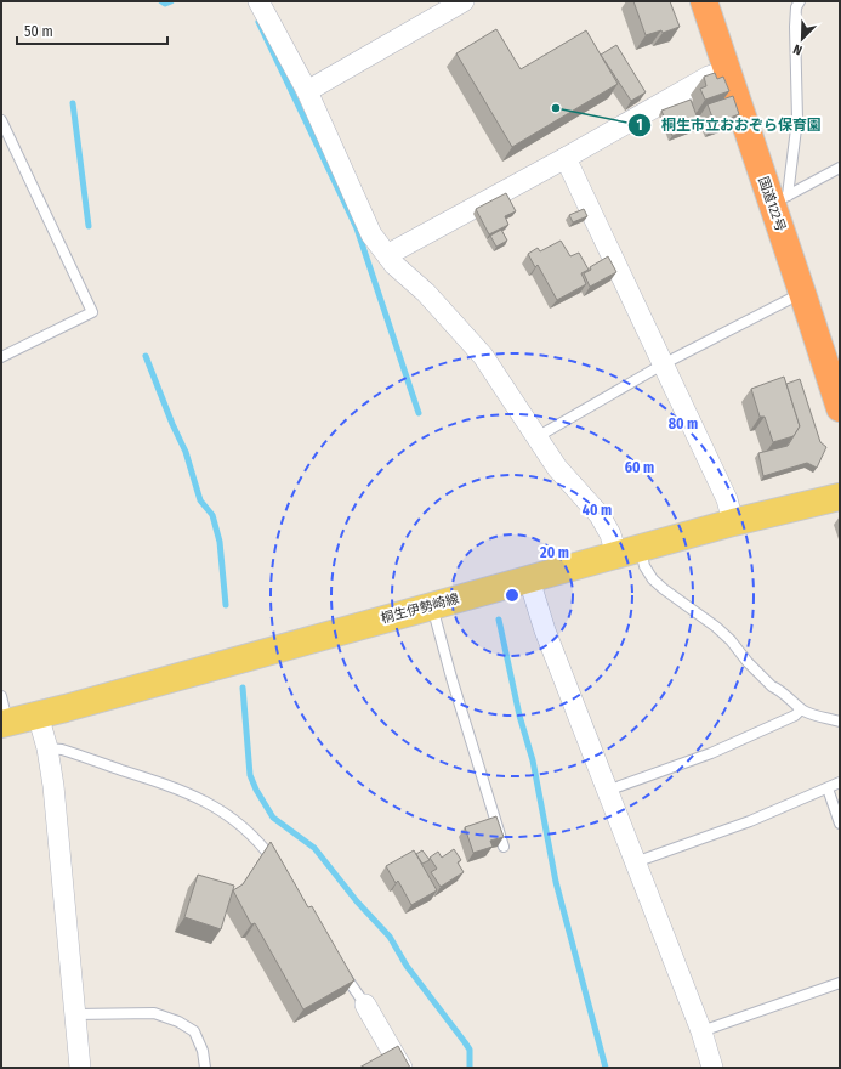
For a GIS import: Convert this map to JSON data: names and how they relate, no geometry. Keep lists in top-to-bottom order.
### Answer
{
  "streets": {
    "highway": ["国道122号"],
    "main road": ["桐生伊勢崎線"]
  },
  "places": ["桐生市立おおぞら保育園"],
  "scale_bar": "50 m",
  "north": "bottom left",
  "rings": [
    "80 m",
    "60 m",
    "40 m",
    "20 m"
  ]
}
